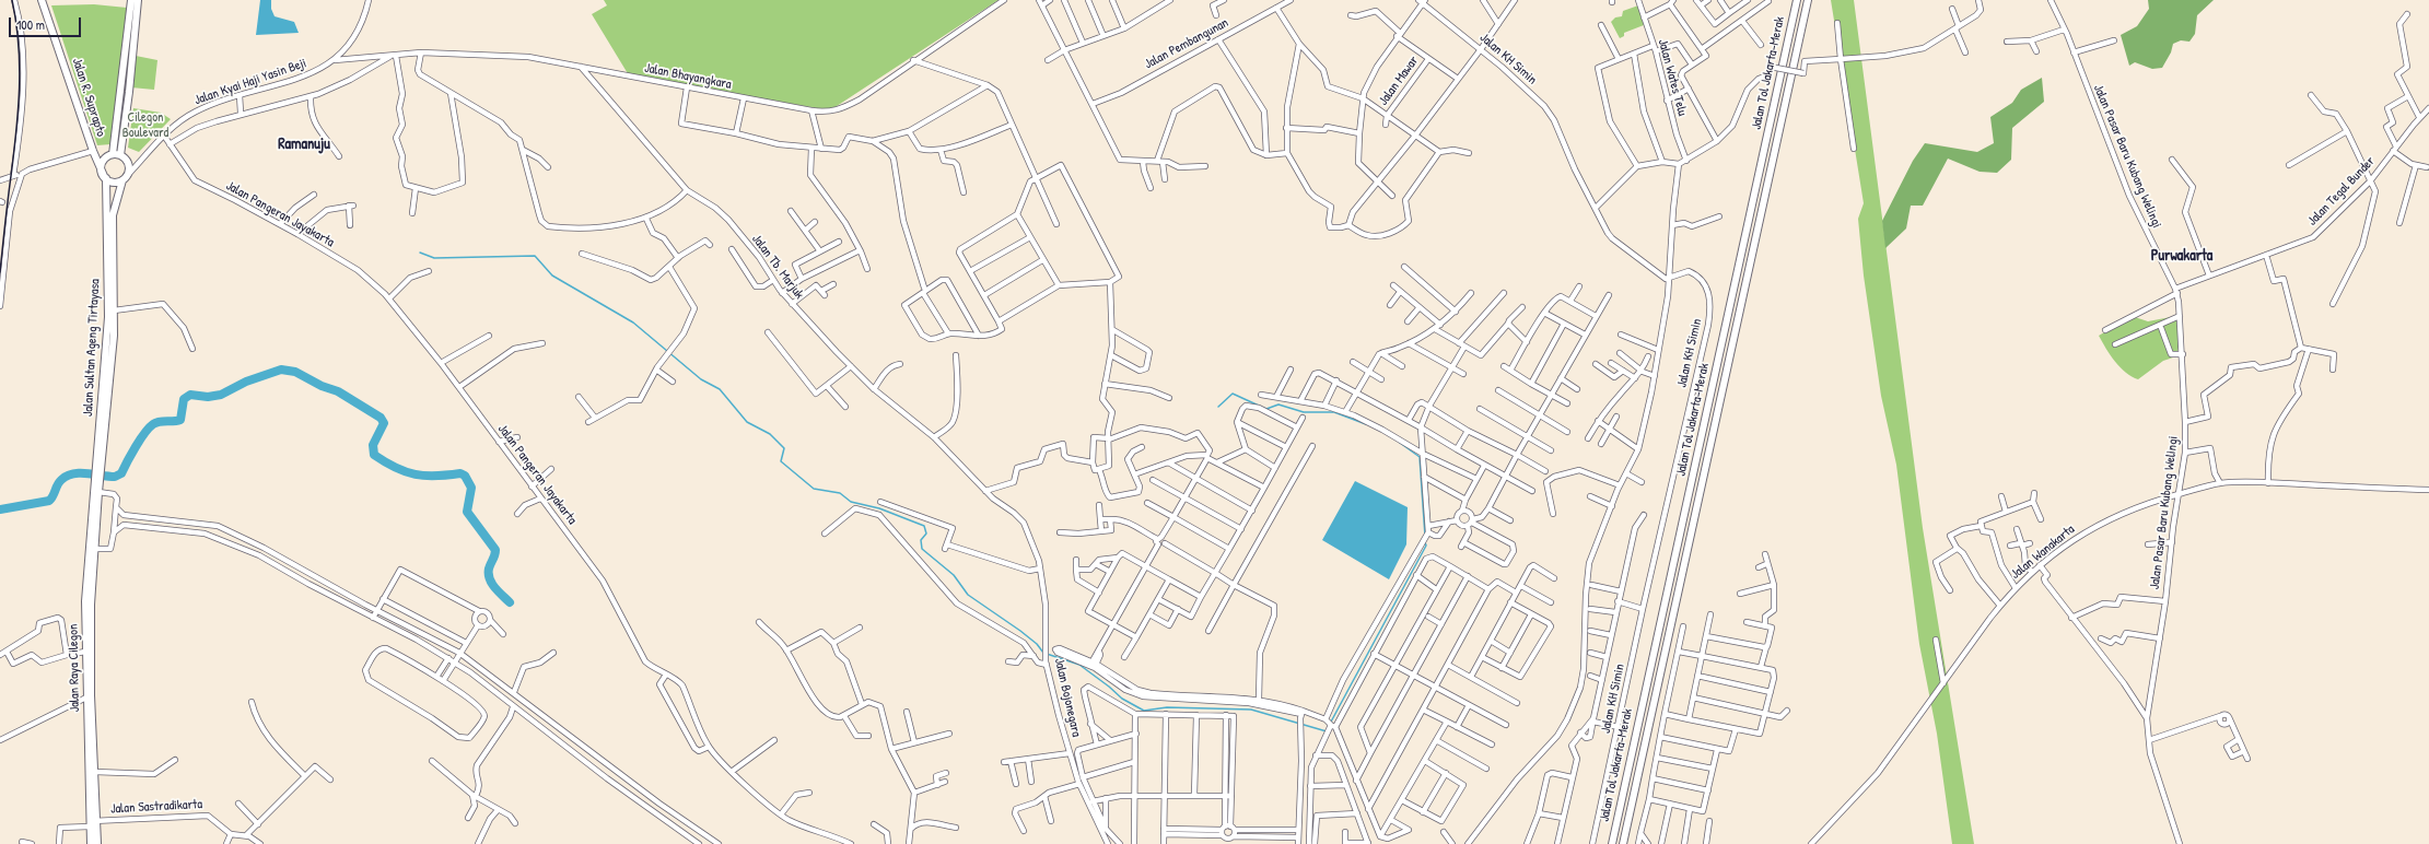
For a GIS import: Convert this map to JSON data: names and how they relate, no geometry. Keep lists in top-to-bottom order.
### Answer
{
  "streets": {
    "highway": [
      "Jalan Tol Jakarta–Merak",
      "Jalan R. Suprapto",
      "Jalan Sultan Ageng Tirtayasa",
      "Jalan Raya Cilegon"
    ],
    "street": [
      "Jalan Pembangunan",
      "Jalan KH Simin",
      "Jalan Bhayangkara",
      "Jalan Wates Telu",
      "Jalan Mawar",
      "Jalan Kyai Haji Yasin Beji",
      "Jalan Pasar Baru Kubang Welingi",
      "Jalan Tegal Bunder",
      "Jalan Pangeran Jayakarta",
      "Jalan Tb. Marjuk",
      "Jalan Wanakarta",
      "Jalan Bojonegara",
      "Jalan Sastradikarta"
    ]
  },
  "crossings": [
    ["Jalan Bhayangkara", "Jalan Kyai Haji Yasin Beji"],
    ["Jalan Bhayangkara", "Jalan Tb. Marjuk"],
    ["Jalan Kyai Haji Yasin Beji", "Jalan R. Suprapto"],
    ["Jalan Kyai Haji Yasin Beji", "Jalan Pangeran Jayakarta"],
    ["Jalan Kyai Haji Yasin Beji", "Jalan Sultan Ageng Tirtayasa"],
    ["Jalan R. Suprapto", "Jalan Sultan Ageng Tirtayasa"],
    ["Jalan Pasar Baru Kubang Welingi", "Jalan Tegal Bunder"],
    ["Jalan Pasar Baru Kubang Welingi", "Jalan Wanakarta"],
    ["Jalan Tb. Marjuk", "Jalan Bojonegara"],
    ["Jalan Sultan Ageng Tirtayasa", "Jalan Raya Cilegon"],
    ["Jalan Raya Cilegon", "Jalan Sastradikarta"]
  ],
  "districts": ["Ramanuju", "Purwakarta"],
  "parks": ["Cilegon Boulevard"],
  "scale_bar": "100 m"
}
